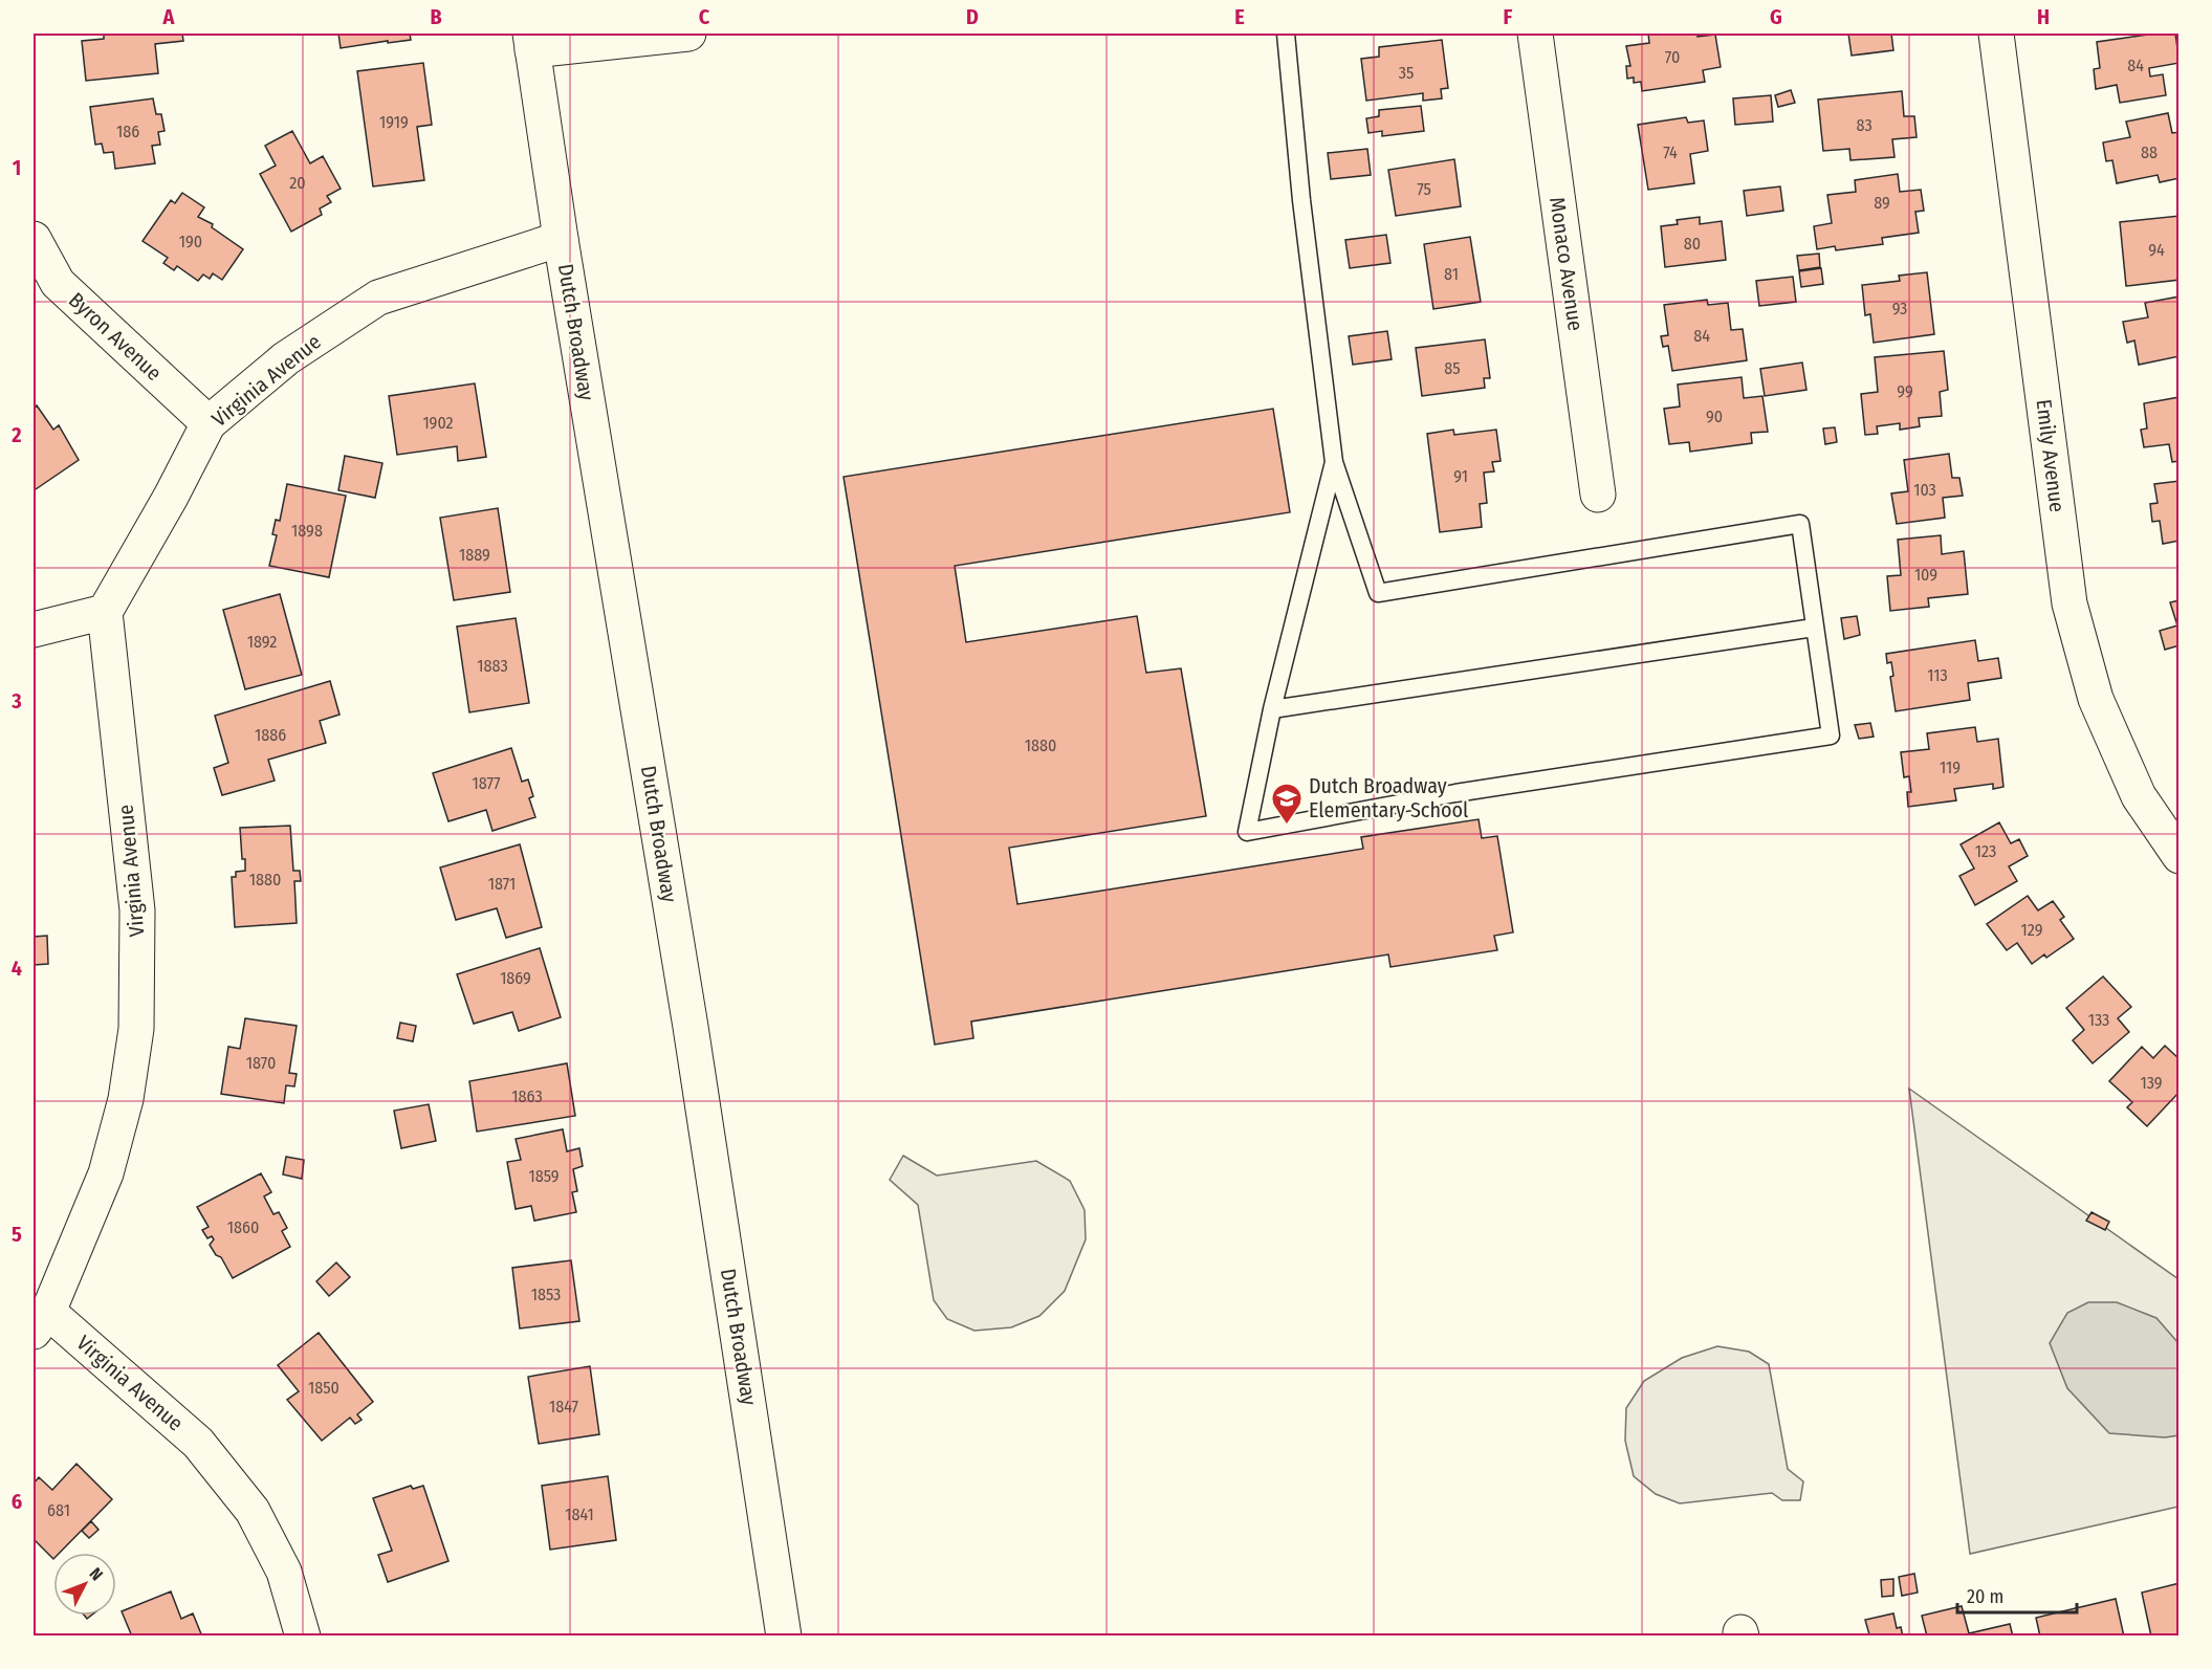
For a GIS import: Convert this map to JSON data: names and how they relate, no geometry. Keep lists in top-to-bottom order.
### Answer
{
  "streets": {
    "street": [
      "Monaco Avenue",
      "Dutch Broadway",
      "Byron Avenue",
      "Virginia Avenue",
      "Emily Avenue"
    ]
  },
  "crossings": [
    ["Dutch Broadway", "Virginia Avenue"],
    ["Byron Avenue", "Virginia Avenue"]
  ],
  "places": {
    "school or university": ["Dutch Broadway Elementary School"]
  },
  "house_numbers": [
    "70",
    "84",
    "35",
    "1919",
    "83",
    "186",
    "74",
    "88",
    "20",
    "75",
    "89",
    "190",
    "80",
    "94",
    "81",
    "93",
    "84",
    "85",
    "99",
    "90",
    "1902",
    "91",
    "103",
    "1898",
    "1889",
    "109",
    "1892",
    "1883",
    "113",
    "1886",
    "1880",
    "119",
    "1877",
    "123",
    "1880",
    "1871",
    "129",
    "1869",
    "133",
    "1870",
    "139",
    "1863",
    "1859",
    "1860",
    "1853",
    "1850",
    "1847",
    "681",
    "1841"
  ],
  "scale_bar": "20 m",
  "north": "top right",
  "grid": {
    "columns": [
      "A",
      "B",
      "C",
      "D",
      "E",
      "F",
      "G",
      "H"
    ],
    "rows": [
      "1",
      "2",
      "3",
      "4",
      "5",
      "6"
    ]
  }
}
